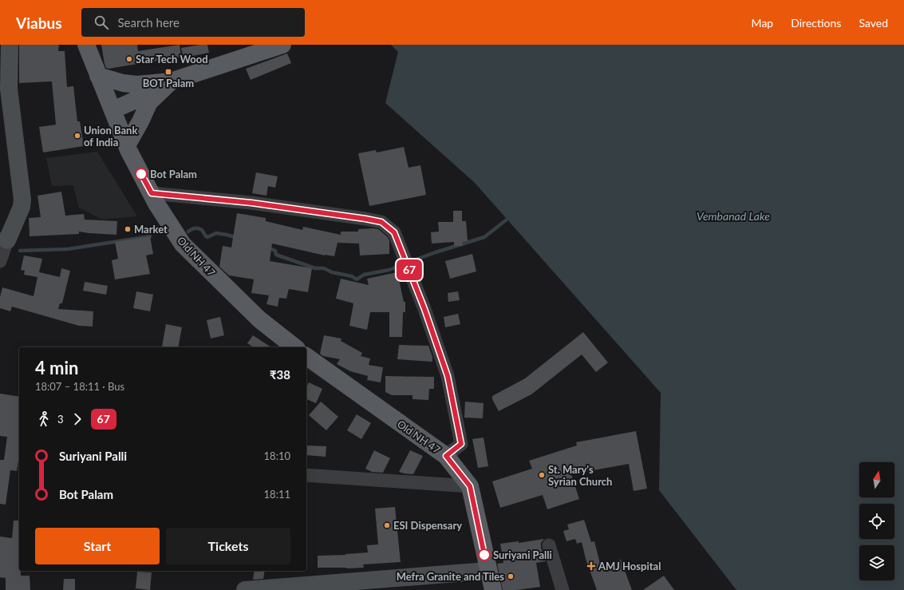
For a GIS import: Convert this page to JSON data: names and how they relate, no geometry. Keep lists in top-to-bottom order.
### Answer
{
  "streets": {
    "main road": ["Old NH 47"]
  },
  "water": ["Vembanad Lake"],
  "places": {
    "other": [
      "Star Tech Wood",
      "Union Bank of India",
      "Bot Palam",
      "Market",
      "St. Mary's Syrian Church",
      "ESI Dispensary",
      "Suriyani Palli",
      "Mefra Granite and Tiles"
    ],
    "transit": ["BOT Palam"],
    "health": ["AMJ Hospital"]
  },
  "lines": ["bus line 67"],
  "north": "top",
  "page": {
    "header": "Viabus",
    "search": "Search here",
    "nav": ["Map", "Directions", "Saved"],
    "on_map": "67",
    "heading": ["4 min", "18:07 – 18:11 · Bus", "₹38"],
    "legs": ["3", "67"],
    "list": [
      {
        "name": "Suriyani Palli",
        "value": "18:10"
      },
      {
        "name": "Bot Palam",
        "value": "18:11"
      }
    ],
    "buttons": ["Start", "Tickets"]
  }
}
